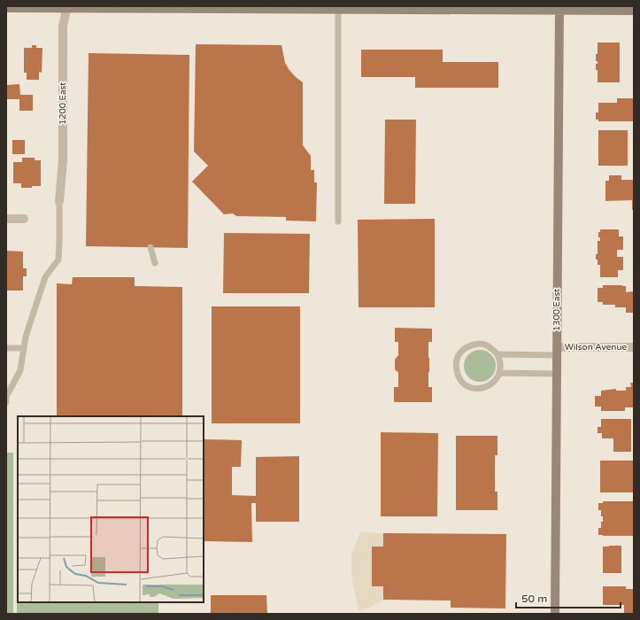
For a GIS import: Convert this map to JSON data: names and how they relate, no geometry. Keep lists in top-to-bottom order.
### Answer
{
  "streets": {
    "street": ["1200 East", "1300 East", "Wilson Avenue"]
  },
  "crossings": [
    ["1300 East", "Wilson Avenue"]
  ],
  "scale_bar": "50 m"
}
